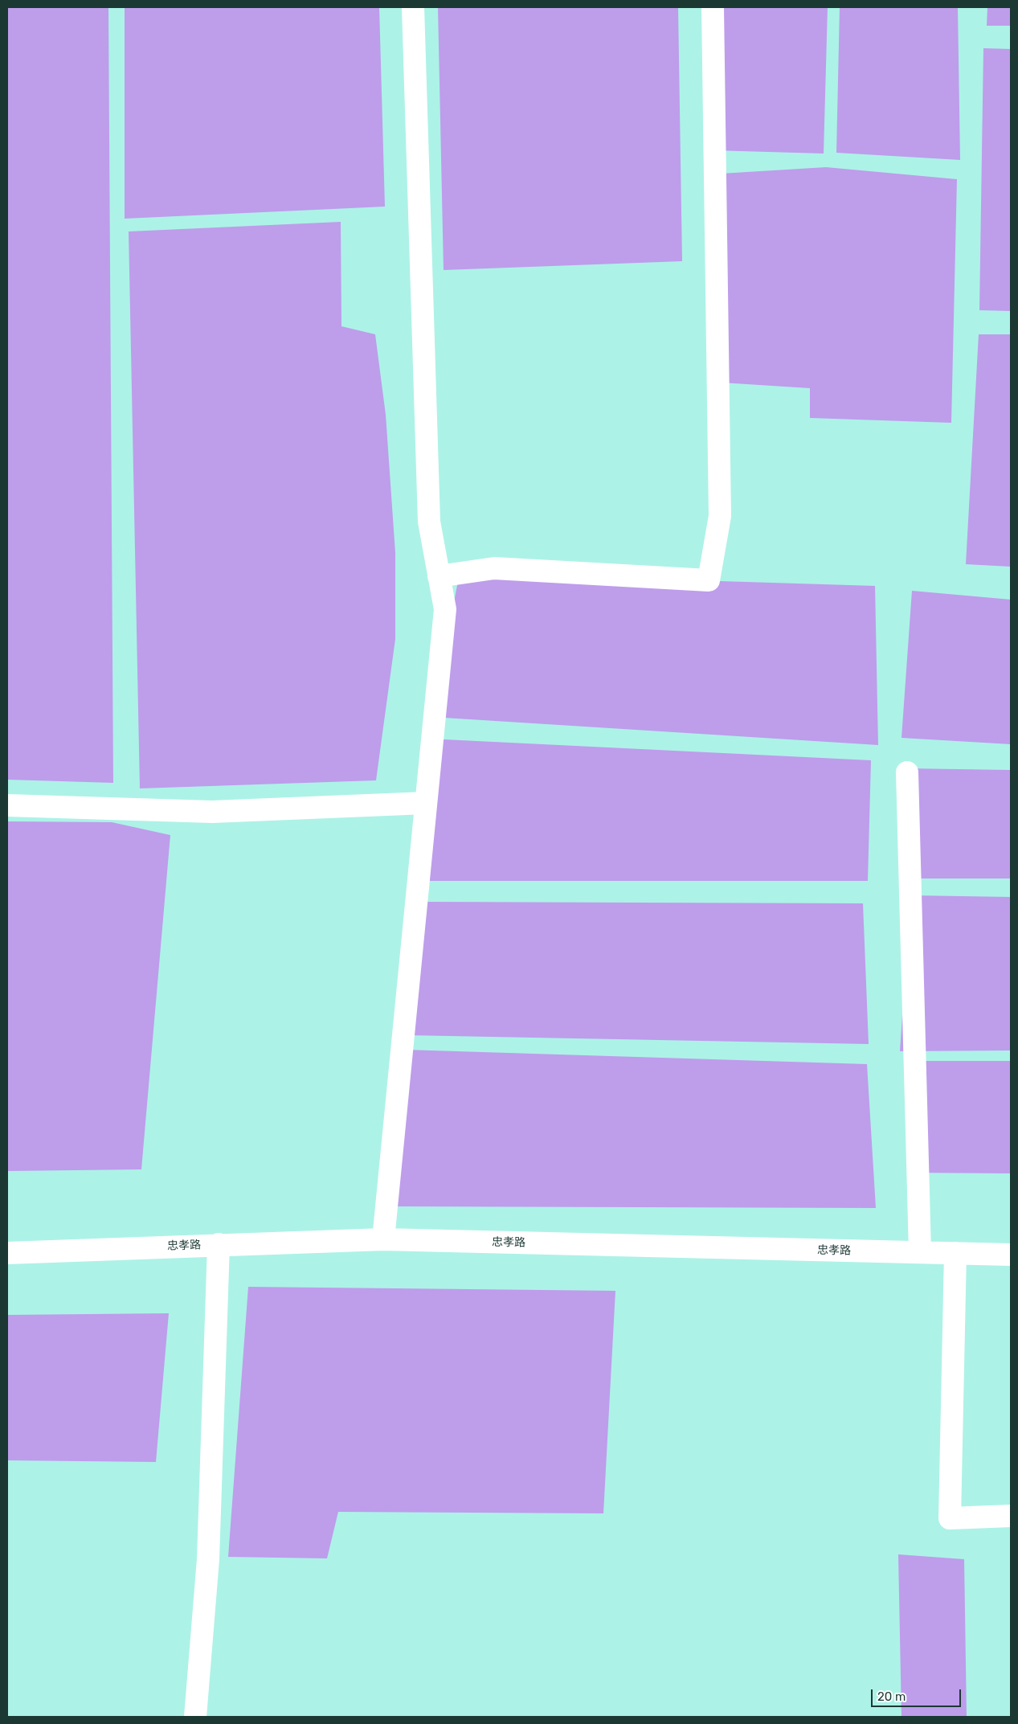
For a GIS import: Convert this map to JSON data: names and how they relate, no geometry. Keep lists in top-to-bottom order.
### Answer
{
  "streets": {
    "street": ["忠孝路"]
  },
  "scale_bar": "20 m"
}
